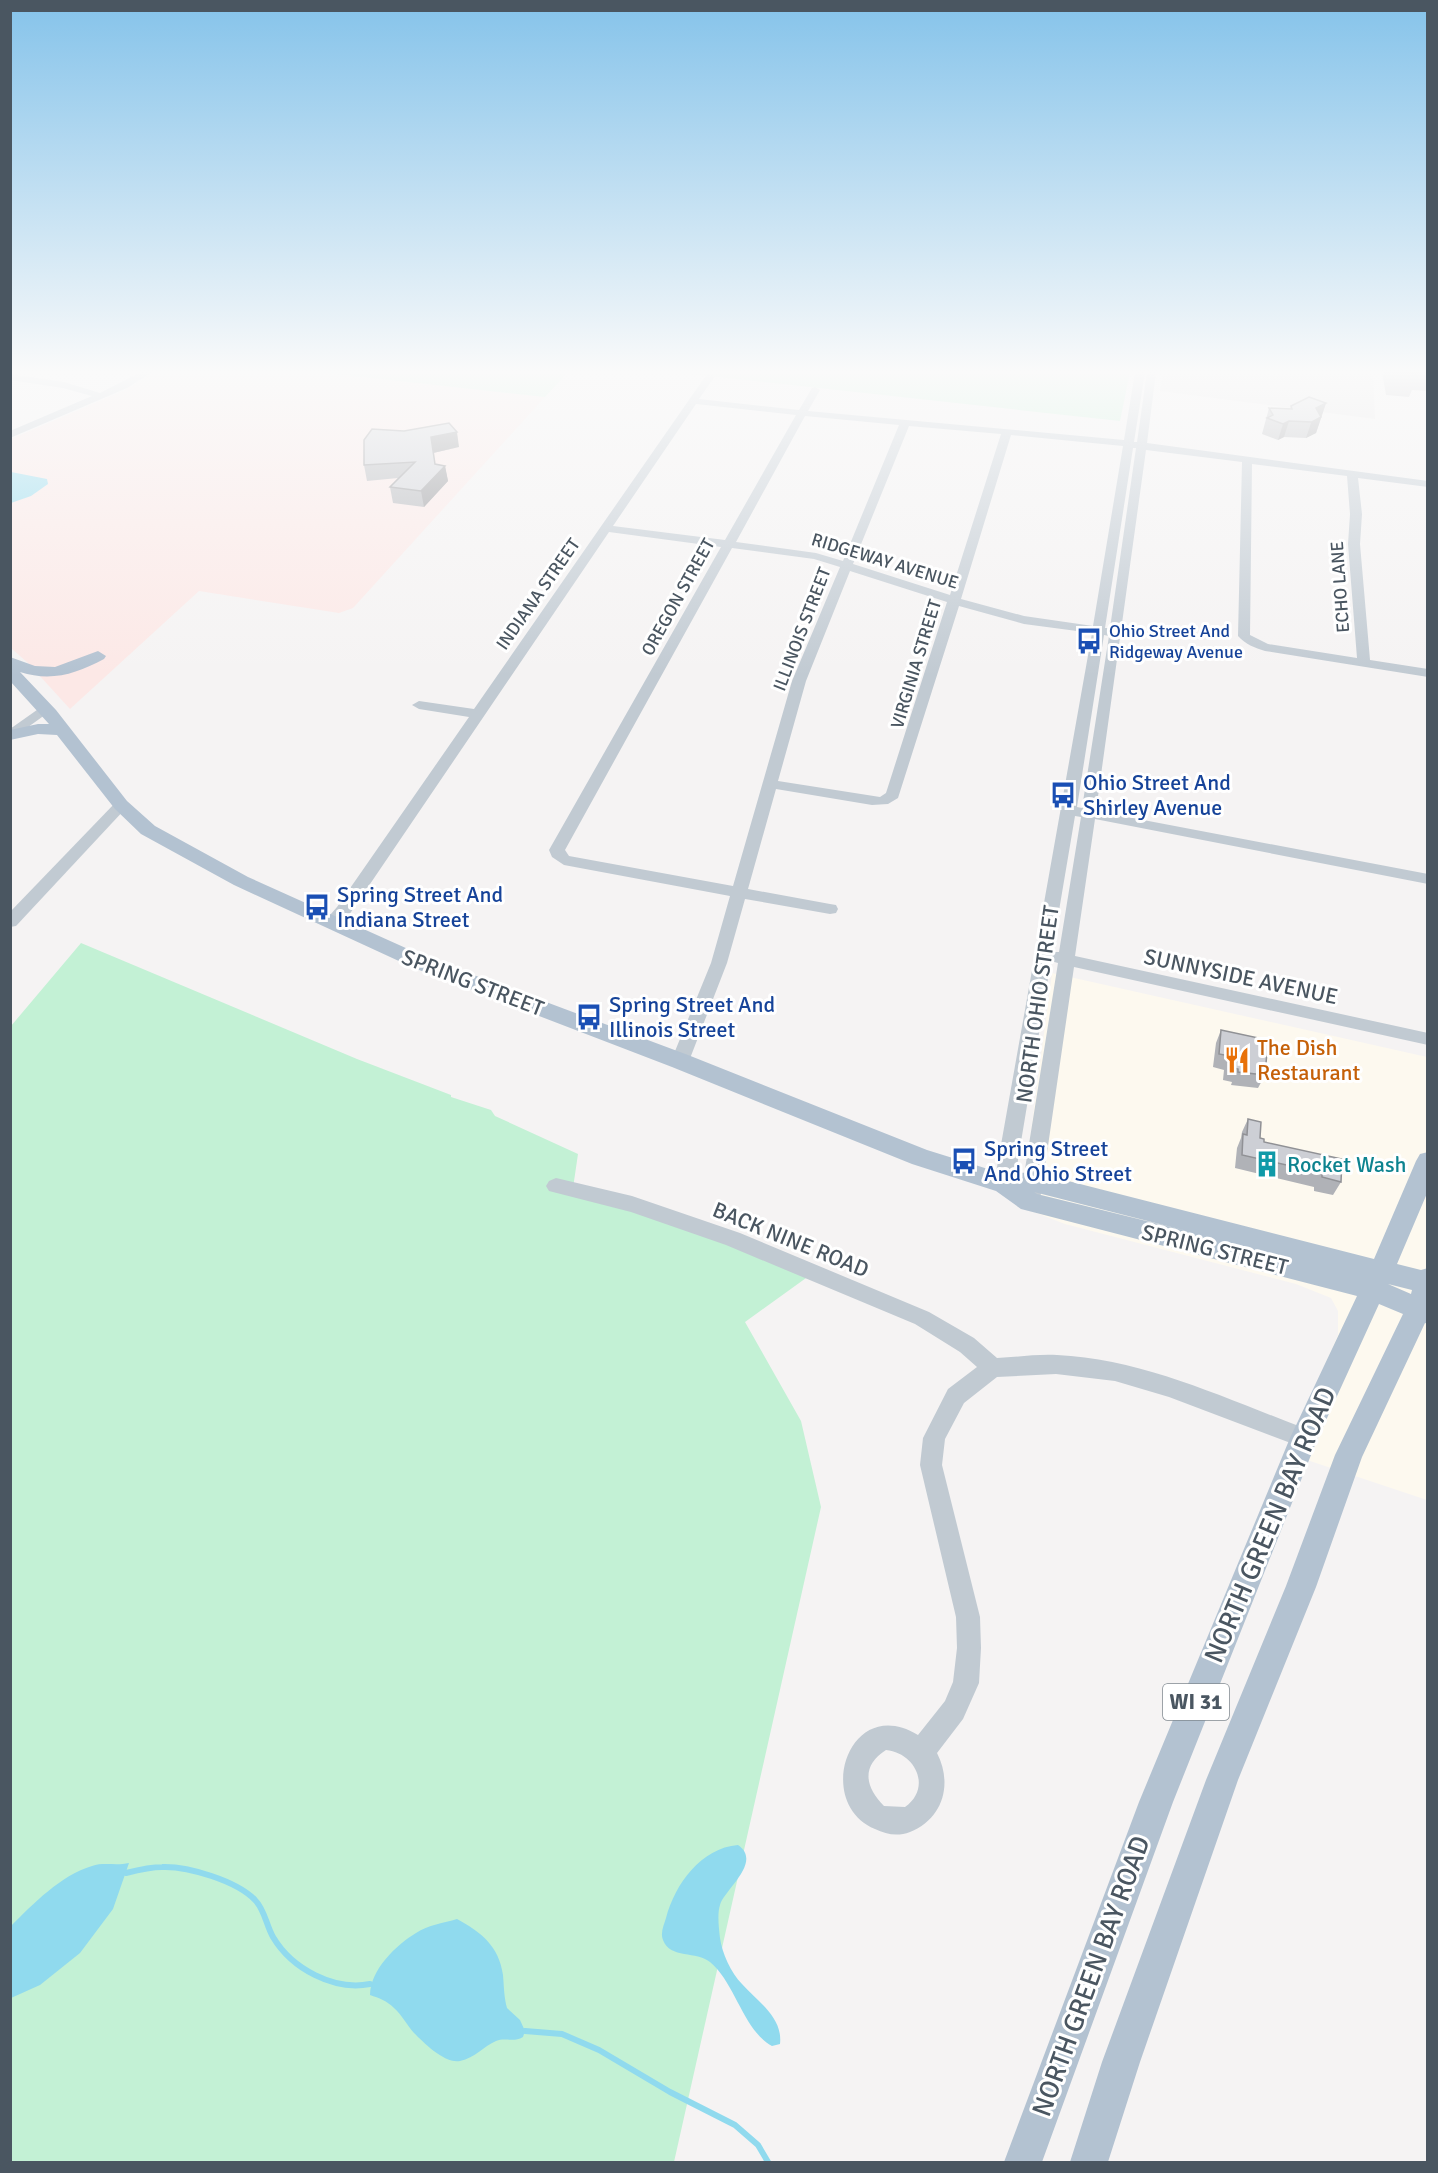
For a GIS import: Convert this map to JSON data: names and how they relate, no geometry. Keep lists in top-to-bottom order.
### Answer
{
  "streets": {
    "main road": ["SPRING STREET", "NORTH GREEN BAY ROAD", "WI 31"],
    "street": [
      "RIDGEWAY AVENUE",
      "ECHO LANE",
      "INDIANA STREET",
      "OREGON STREET",
      "ILLINOIS STREET",
      "VIRGINIA STREET",
      "SUNNYSIDE AVENUE",
      "NORTH OHIO STREET",
      "BACK NINE ROAD"
    ]
  },
  "crossings": [
    ["RIDGEWAY AVENUE", "INDIANA STREET"],
    ["RIDGEWAY AVENUE", "OREGON STREET"],
    ["RIDGEWAY AVENUE", "ILLINOIS STREET"],
    ["RIDGEWAY AVENUE", "VIRGINIA STREET"],
    ["RIDGEWAY AVENUE", "NORTH OHIO STREET"],
    ["INDIANA STREET", "SPRING STREET"],
    ["OREGON STREET", "ILLINOIS STREET"],
    ["ILLINOIS STREET", "VIRGINIA STREET"],
    ["ILLINOIS STREET", "SPRING STREET"],
    ["SUNNYSIDE AVENUE", "NORTH OHIO STREET"],
    ["SPRING STREET", "NORTH OHIO STREET"],
    ["SPRING STREET", "NORTH GREEN BAY ROAD"]
  ],
  "places": {
    "bus stop": [
      "Ohio Street And Ridgeway Avenue",
      "Ohio Street And Shirley Avenue",
      "Spring Street And Indiana Street",
      "Spring Street And Illinois Street",
      "Spring Street And Ohio Street"
    ],
    "restaurant": ["The Dish Restaurant"],
    "building": ["Rocket Wash"]
  }
}
